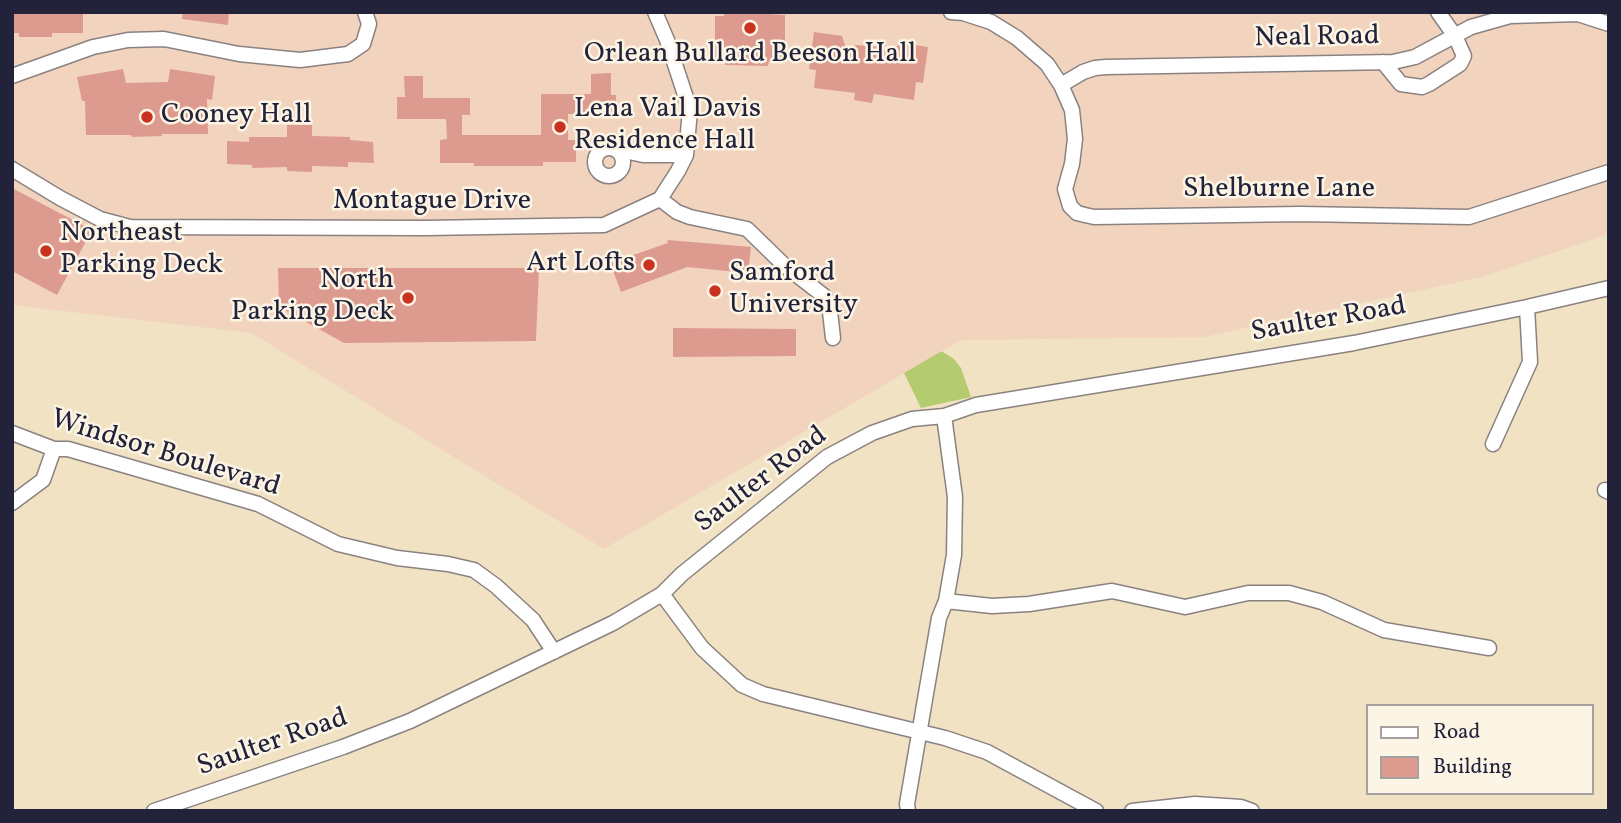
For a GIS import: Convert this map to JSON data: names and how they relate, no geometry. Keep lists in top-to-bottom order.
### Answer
{
  "streets": {
    "street": [
      "Neal Road",
      "Shelburne Lane",
      "Montague Drive",
      "Saulter Road",
      "Windsor Boulevard"
    ]
  },
  "crossings": [
    ["Neal Road", "Shelburne Lane"],
    ["Saulter Road", "Windsor Boulevard"]
  ],
  "places": [
    "Orlean Bullard Beeson Hall",
    "Cooney Hall",
    "Lena Vail Davis Residence Hall",
    "Northeast Parking Deck",
    "Art Lofts",
    "Samford University",
    "North Parking Deck"
  ],
  "legend": ["Road", "Building"]
}
